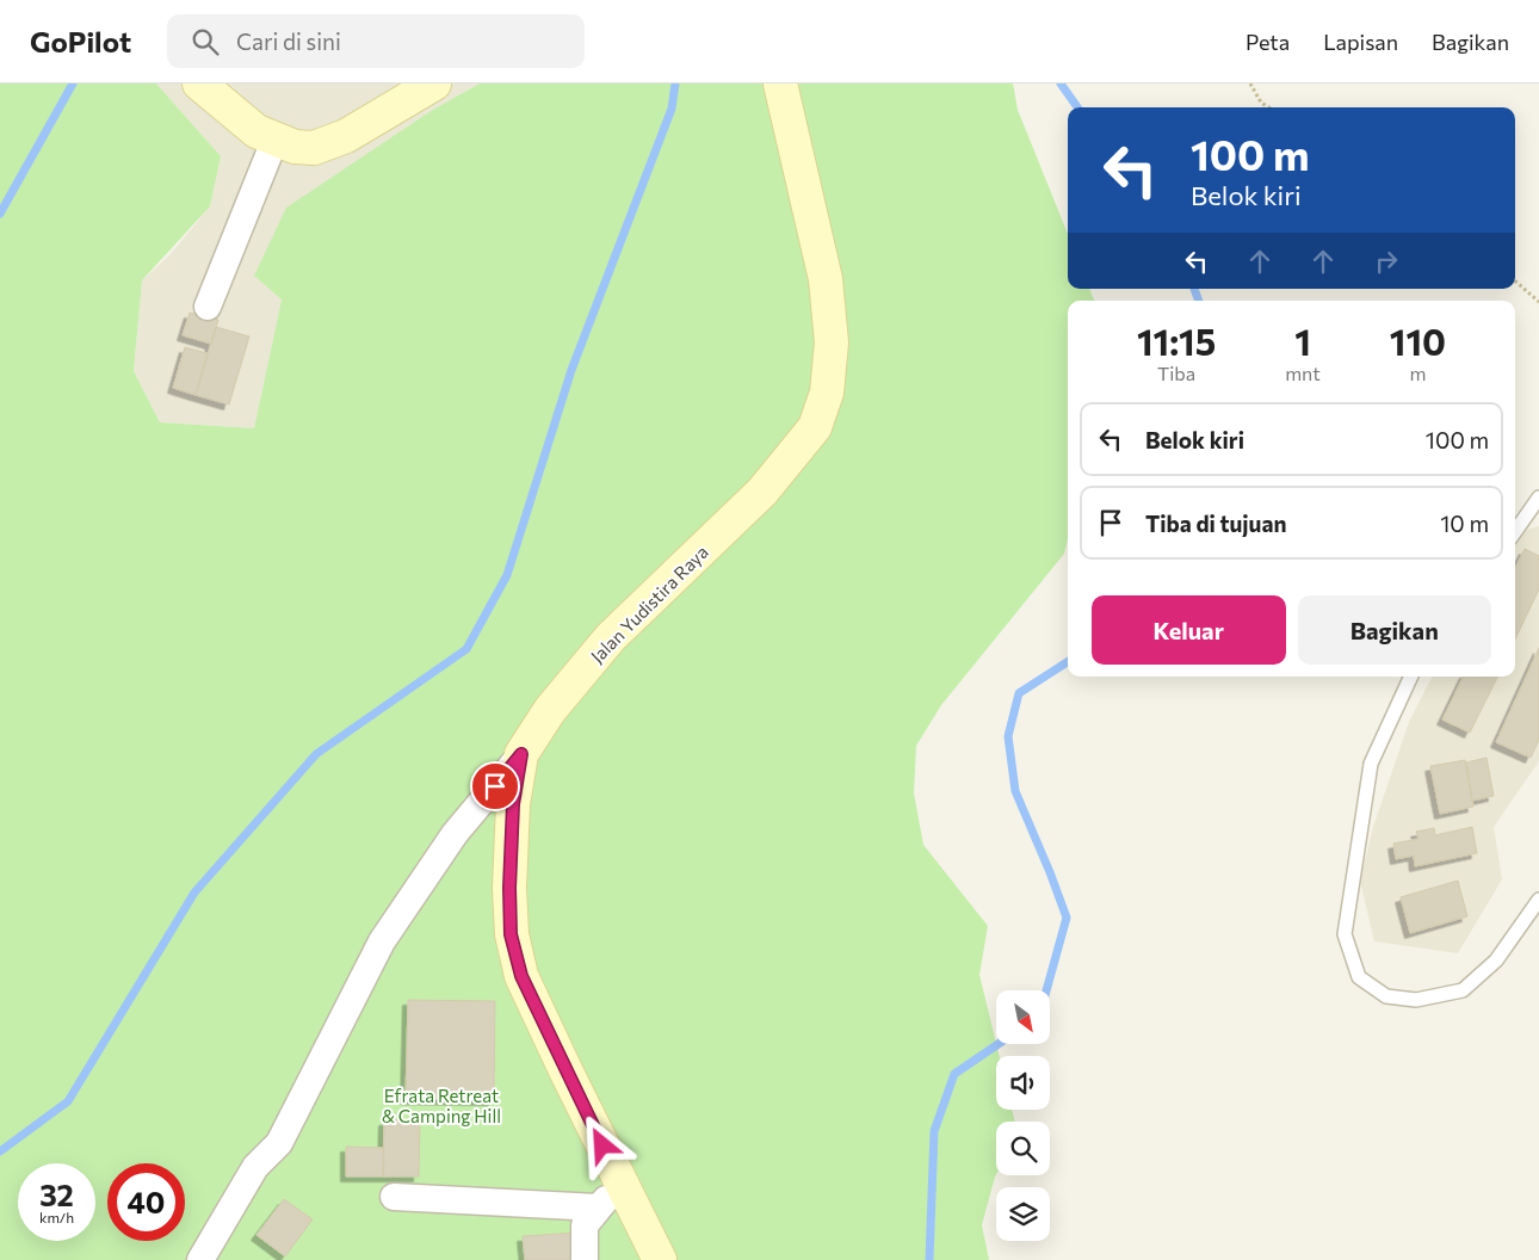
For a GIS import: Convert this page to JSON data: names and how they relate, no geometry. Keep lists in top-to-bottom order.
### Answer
{
  "streets": {
    "street": ["Jalan Yudistira Raya"]
  },
  "parks": ["Efrata Retreat & Camping Hill"],
  "north": "bottom right",
  "page": {
    "header": "GoPilot",
    "search": "Cari di sini",
    "nav": ["Peta", "Lapisan", "Bagikan"],
    "turn": ["100 m", "Belok kiri"],
    "eta": [
      "11:15",
      "Tiba",
      "1",
      "mnt",
      "110",
      "m"
    ],
    "list": [
      {
        "name": "Belok kiri",
        "value": "100 m"
      },
      {
        "name": "Tiba di tujuan",
        "value": "10 m"
      }
    ],
    "buttons": ["Keluar", "Bagikan"],
    "speed": "32 km/h",
    "limit": "40"
  }
}
